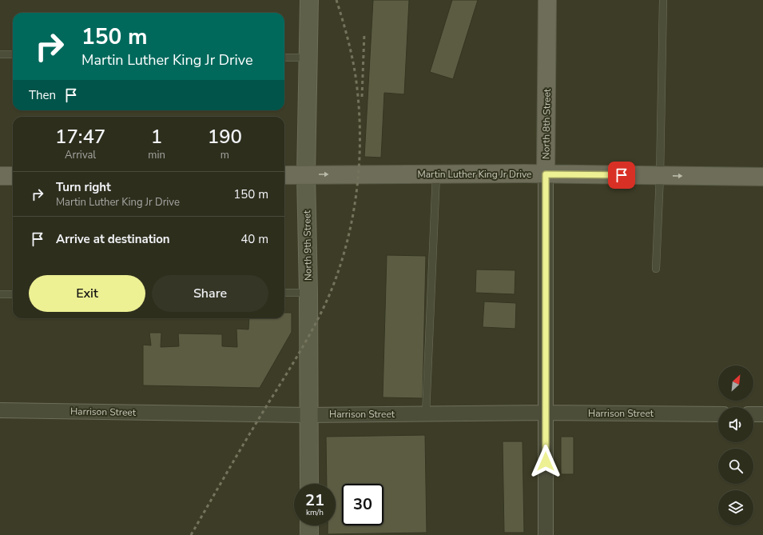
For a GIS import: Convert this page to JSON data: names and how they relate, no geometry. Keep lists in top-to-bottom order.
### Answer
{
  "streets": {
    "main road": ["North 8th Street", "Martin Luther King Jr Drive"],
    "street": ["North 9th Street", "Harrison Street"]
  },
  "crossings": [
    ["North 8th Street", "Martin Luther King Jr Drive"],
    ["North 8th Street", "Harrison Street"],
    ["Martin Luther King Jr Drive", "North 9th Street"],
    ["North 9th Street", "Harrison Street"]
  ],
  "one_way": ["Martin Luther King Jr Drive"],
  "north": "top right",
  "page": {
    "turn": ["150 m", "Martin Luther King Jr Drive"],
    "then": "Then",
    "eta": [
      "17:47",
      "Arrival",
      "1",
      "min",
      "190",
      "m"
    ],
    "list": [
      {
        "name": "Turn right",
        "note": "Martin Luther King Jr Drive",
        "value": "150 m"
      },
      {
        "name": "Arrive at destination",
        "value": "40 m"
      }
    ],
    "buttons": ["Exit", "Share"],
    "speed": "21 km/h",
    "limit": "30"
  }
}
